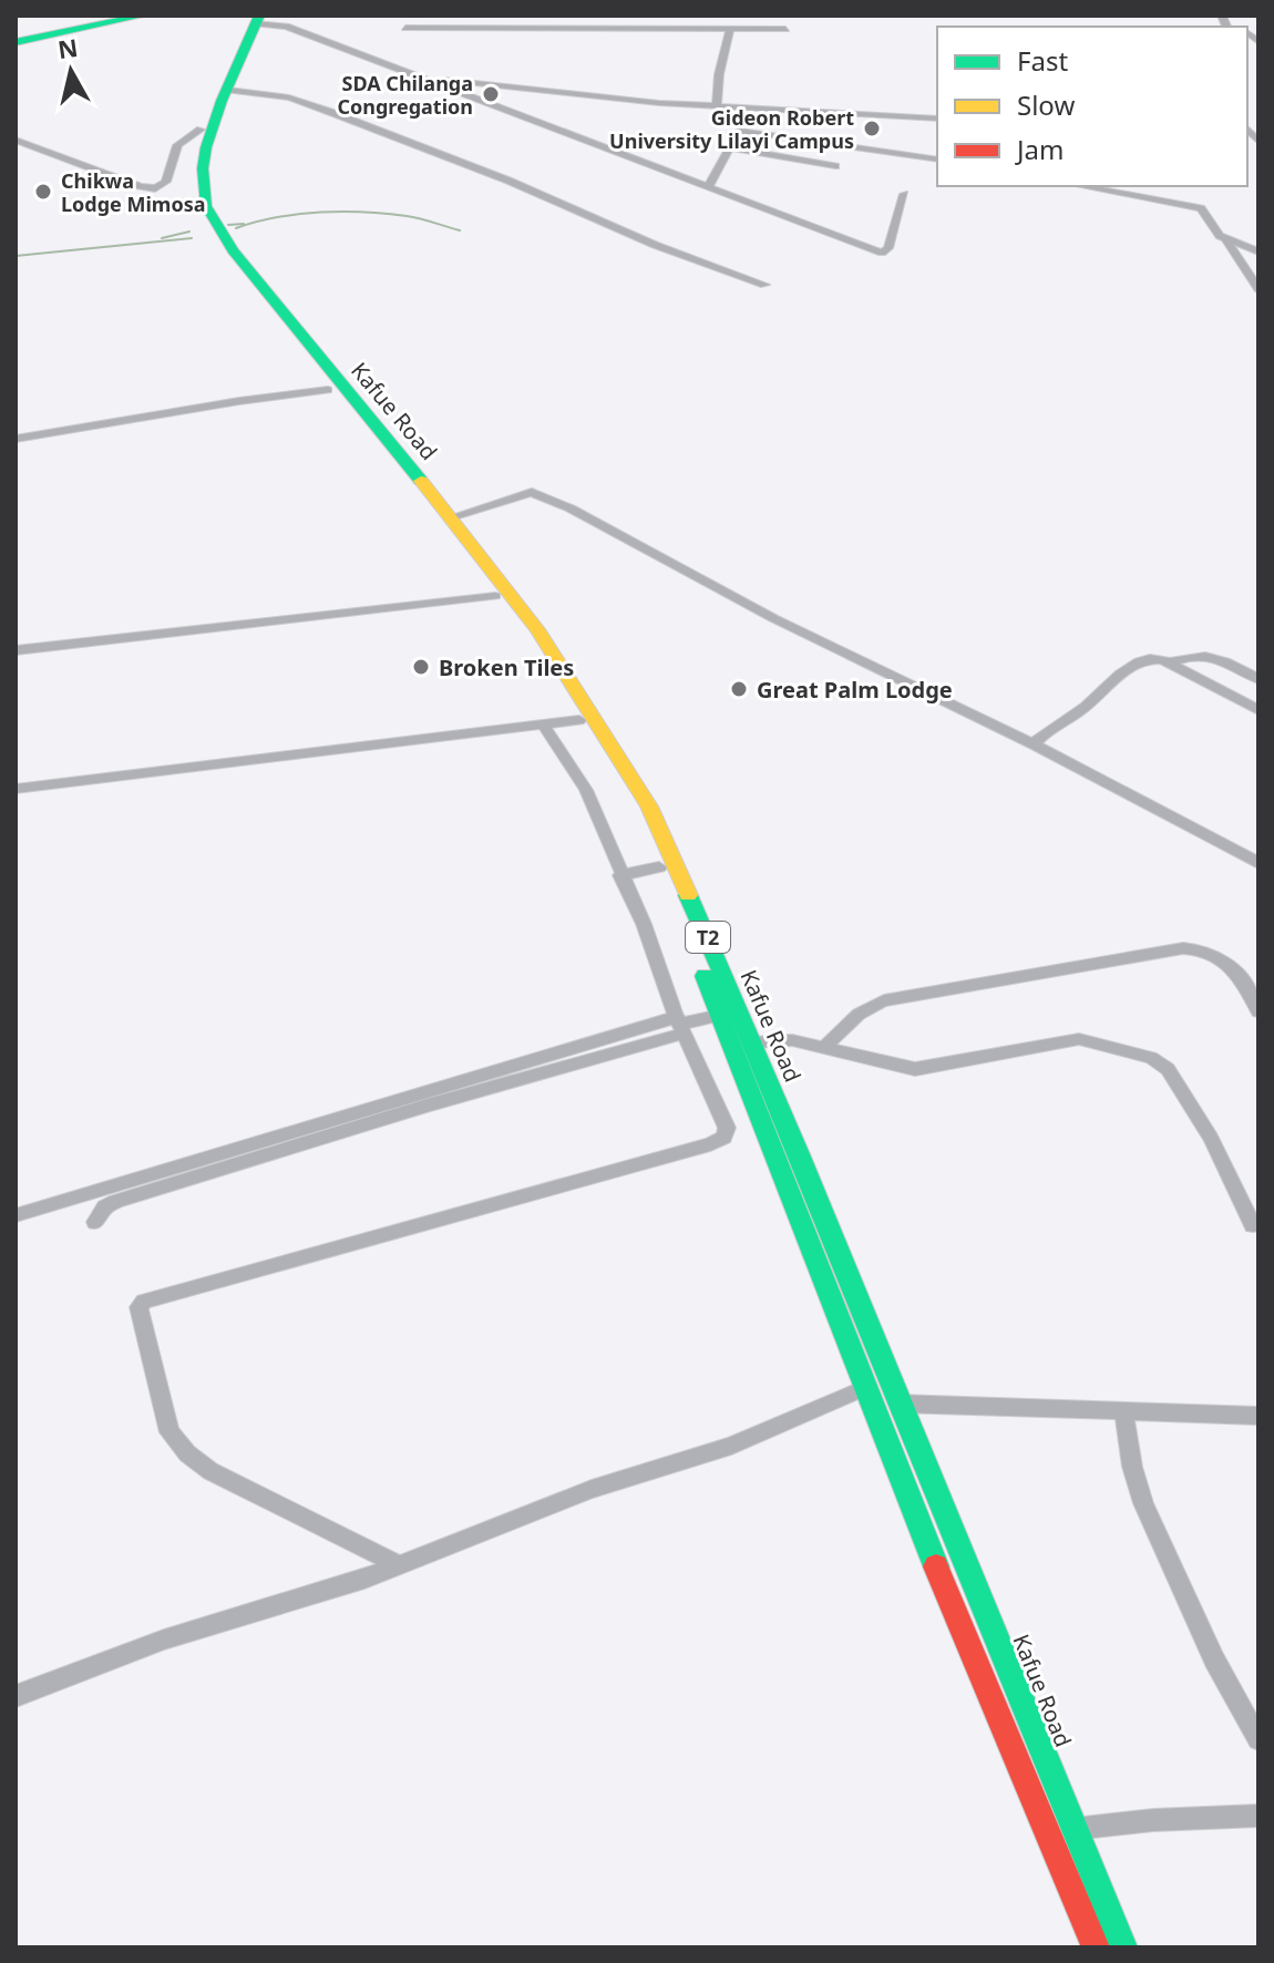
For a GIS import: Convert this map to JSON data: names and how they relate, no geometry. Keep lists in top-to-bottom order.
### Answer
{
  "streets": {
    "main road": ["Kafue Road", "T2"]
  },
  "places": [
    "SDA Chilanga Congregation",
    "Gideon Robert University Lilayi Campus",
    "Chikwa Lodge Mimosa",
    "Broken Tiles",
    "Great Palm Lodge"
  ],
  "legend": ["Fast", "Slow", "Jam"],
  "north": "top"
}
